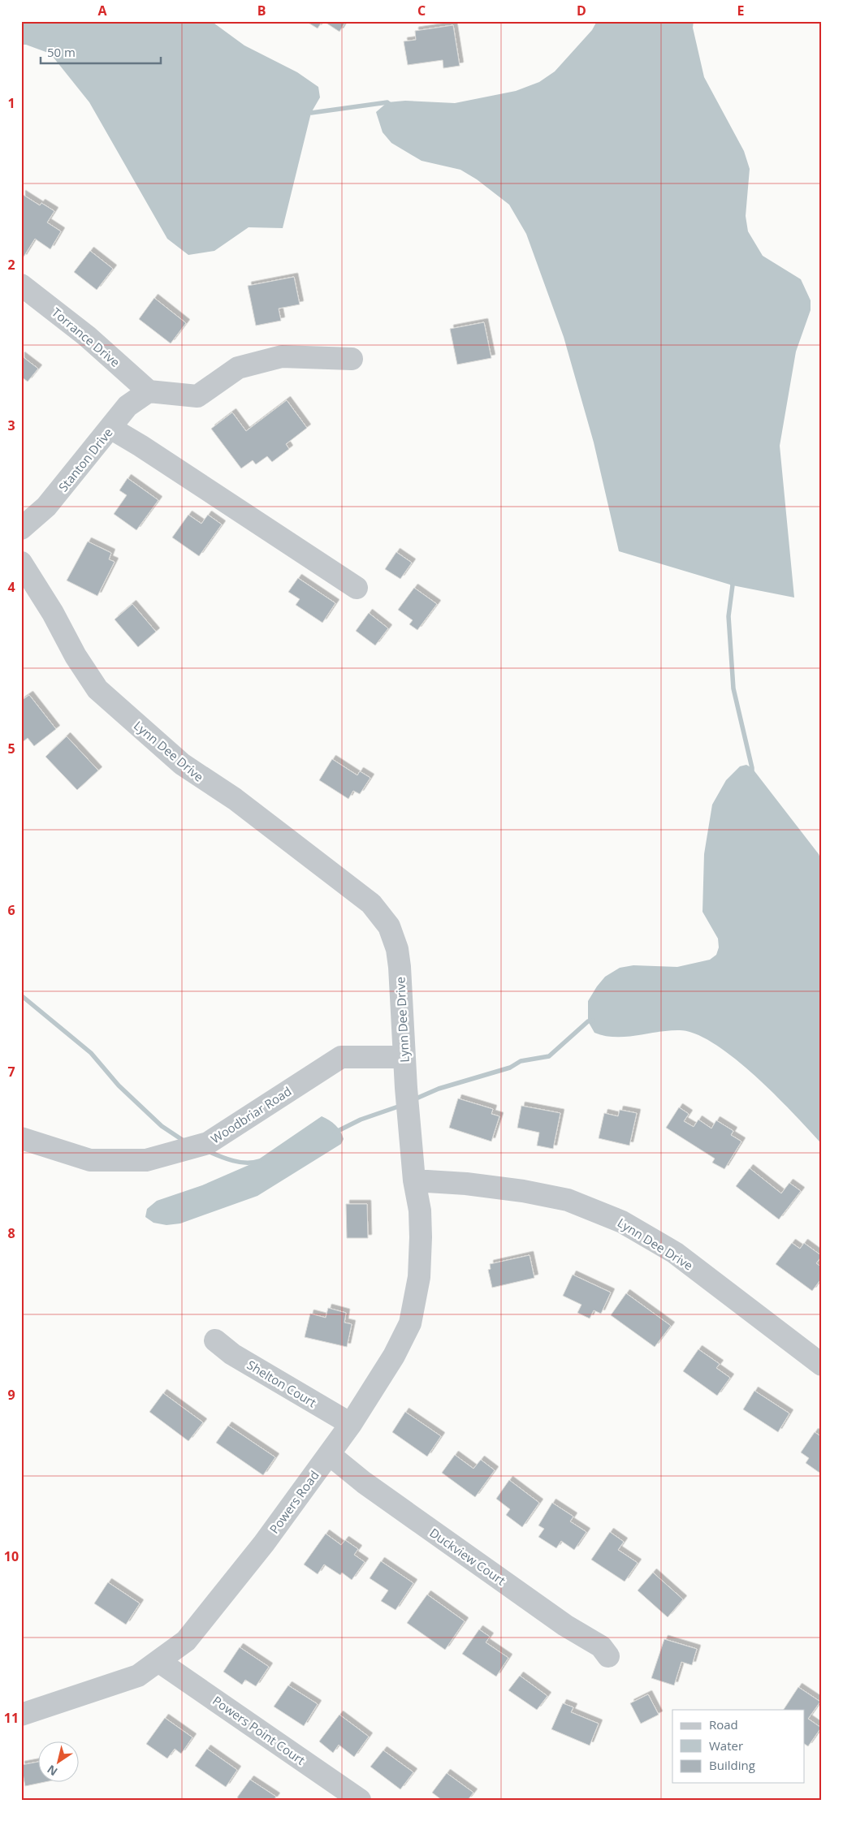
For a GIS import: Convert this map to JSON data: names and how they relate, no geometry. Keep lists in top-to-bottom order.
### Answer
{
  "streets": {
    "street": [
      "Torrance Drive",
      "Stanton Drive",
      "Lynn Dee Drive",
      "Woodbriar Road",
      "Shelton Court",
      "Powers Road",
      "Duckview Court",
      "Powers Point Court"
    ]
  },
  "crossings": [
    ["Torrance Drive", "Stanton Drive"],
    ["Lynn Dee Drive", "Woodbriar Road"],
    ["Lynn Dee Drive", "Powers Road"],
    ["Shelton Court", "Powers Road"],
    ["Powers Road", "Duckview Court"],
    ["Powers Road", "Powers Point Court"]
  ],
  "legend": ["Road", "Water", "Building"],
  "scale_bar": "50 m",
  "north": "bottom left",
  "grid": {
    "columns": [
      "A",
      "B",
      "C",
      "D",
      "E"
    ],
    "rows": [
      "1",
      "2",
      "3",
      "4",
      "5",
      "6",
      "7",
      "8",
      "9",
      "10",
      "11"
    ]
  }
}
